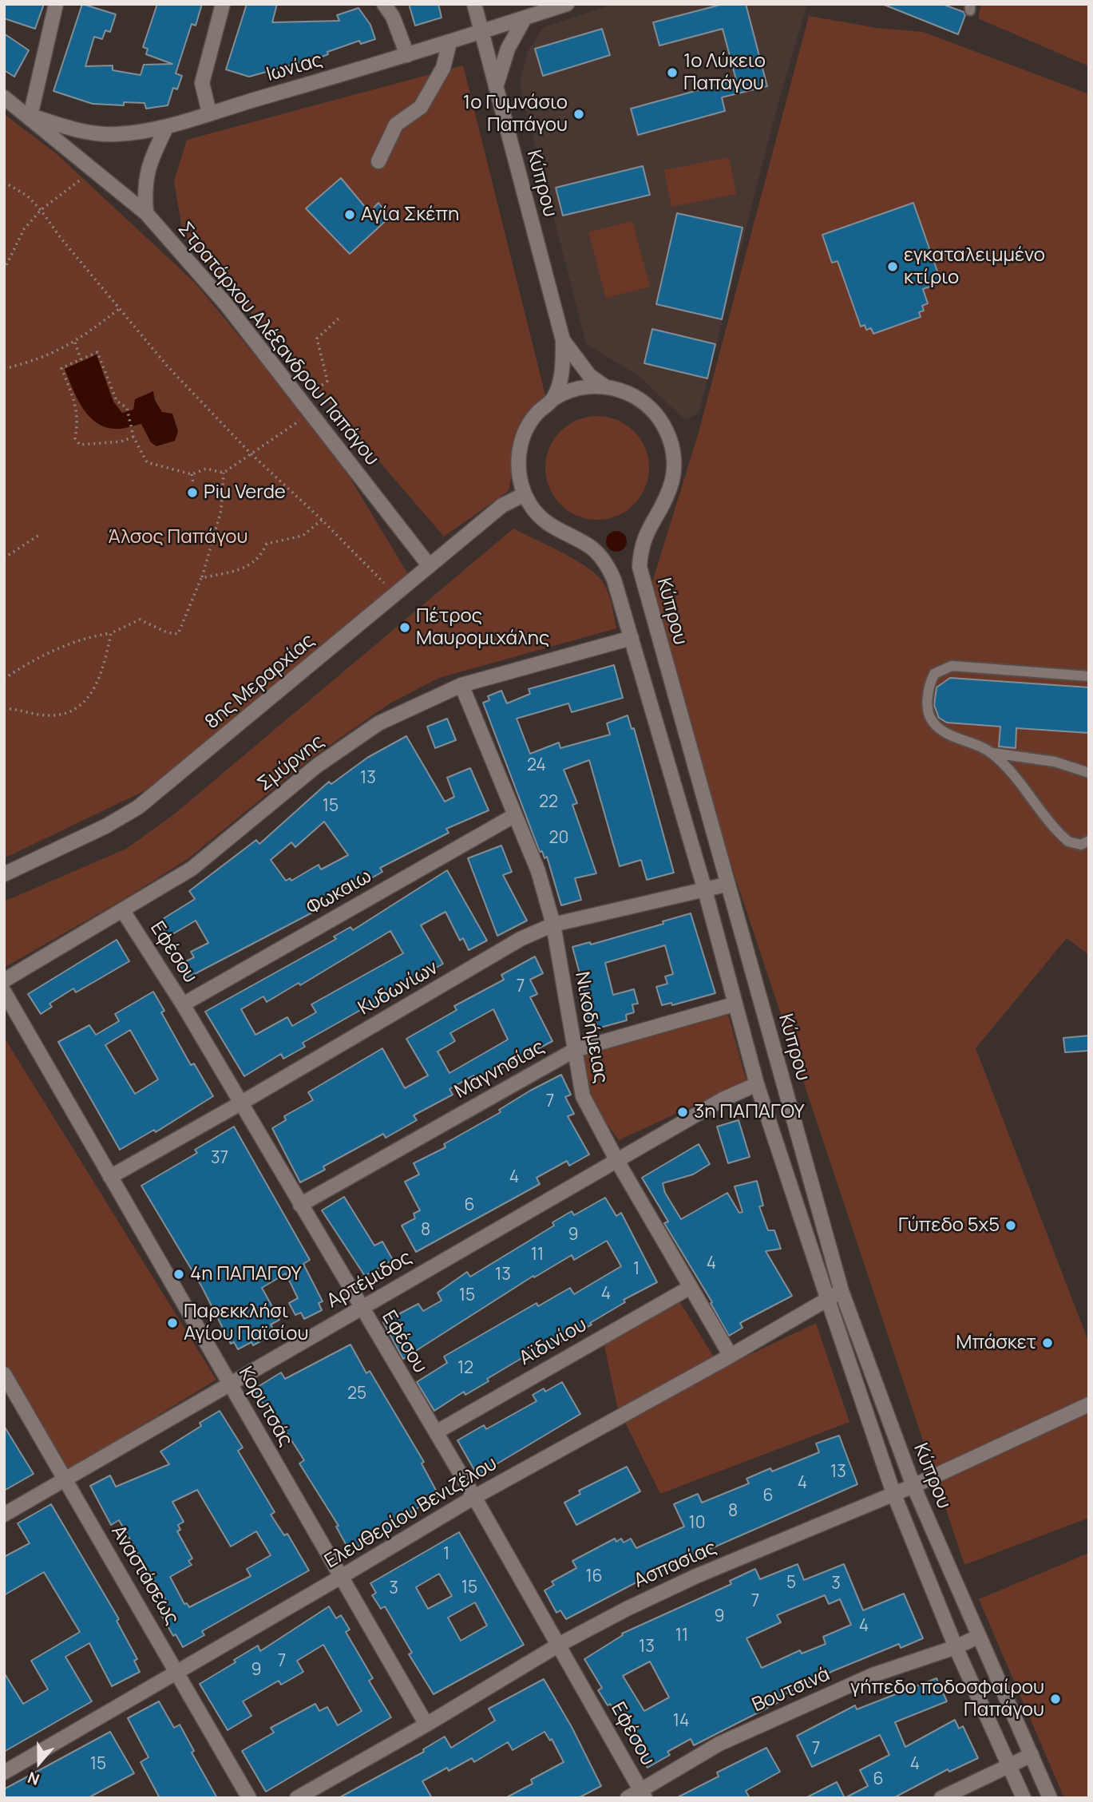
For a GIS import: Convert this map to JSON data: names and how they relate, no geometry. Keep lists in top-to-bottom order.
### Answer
{
  "streets": {
    "street": [
      "Ιωνίας",
      "Κύπρου",
      "Στρατάρχου Αλέξανδρου Παπάγου",
      "8ης Μεραρχίας",
      "Σμύρνης",
      "Φωκαιω",
      "Εφέσου",
      "Κυδωνίων",
      "Νικοδήμειας",
      "Μαγνησίας",
      "Αρτέμιδος",
      "Αϊδινίου",
      "Κορυτσάς",
      "Ελευθερίου Βενιζέλου",
      "Ασπασίας",
      "Αναστάσεως",
      "Βουτσινά"
    ]
  },
  "crossings": [
    ["Ιωνίας", "Κύπρου"],
    ["Ιωνίας", "Στρατάρχου Αλέξανδρου Παπάγου"],
    ["Κύπρου", "8ης Μεραρχίας"],
    ["Κύπρου", "Σμύρνης"],
    ["Κύπρου", "Κυδωνίων"],
    ["Κύπρου", "Μαγνησίας"],
    ["Κύπρου", "Αρτέμιδος"],
    ["Κύπρου", "Ελευθερίου Βενιζέλου"],
    ["Κύπρου", "Ασπασίας"],
    ["Κύπρου", "Βουτσινά"],
    ["Στρατάρχου Αλέξανδρου Παπάγου", "8ης Μεραρχίας"],
    ["Σμύρνης", "Εφέσου"],
    ["Σμύρνης", "Νικοδήμειας"],
    ["Φωκαιω", "Εφέσου"],
    ["Φωκαιω", "Νικοδήμειας"],
    ["Εφέσου", "Κυδωνίων"],
    ["Εφέσου", "Μαγνησίας"],
    ["Εφέσου", "Αρτέμιδος"],
    ["Εφέσου", "Αϊδινίου"],
    ["Εφέσου", "Ελευθερίου Βενιζέλου"],
    ["Εφέσου", "Ασπασίας"],
    ["Εφέσου", "Βουτσινά"],
    ["Κυδωνίων", "Νικοδήμειας"],
    ["Κυδωνίων", "Κορυτσάς"],
    ["Νικοδήμειας", "Μαγνησίας"],
    ["Νικοδήμειας", "Αρτέμιδος"],
    ["Νικοδήμειας", "Αϊδινίου"],
    ["Νικοδήμειας", "Ελευθερίου Βενιζέλου"],
    ["Αρτέμιδος", "Κορυτσάς"],
    ["Αρτέμιδος", "Αναστάσεως"],
    ["Κορυτσάς", "Ελευθερίου Βενιζέλου"],
    ["Κορυτσάς", "Ασπασίας"],
    ["Ελευθερίου Βενιζέλου", "Αναστάσεως"]
  ],
  "parks": ["Άλσος Παπάγου"],
  "places": [
    "1ο Λύκειο Παπάγου",
    "1ο Γυμνάσιο Παπάγου",
    "Αγία Σκέπη",
    "εγκαταλειμμένο κτίριο",
    "Piu Verde",
    "Πέτρος Μαυρομιχάλης",
    "3η ΠΑΠΑΓΟΥ",
    "Γύπεδο 5χ5",
    "4η ΠΑΠΑΓΟΥ",
    "Παρεκκλήσι Αγίου Παϊσίου",
    "Μπάσκετ",
    "γήπεδο ποδοσφαίρου Παπάγου"
  ],
  "house_numbers": [
    "24",
    "13",
    "22",
    "15",
    "20",
    "7",
    "7",
    "37",
    "4",
    "6",
    "8",
    "9",
    "11",
    "4",
    "1",
    "13",
    "4",
    "15",
    "12",
    "25",
    "13",
    "4",
    "6",
    "8",
    "10",
    "1",
    "16",
    "5",
    "3",
    "15",
    "3",
    "7",
    "9",
    "4",
    "11",
    "13",
    "7",
    "9",
    "14",
    "7",
    "15",
    "4",
    "6"
  ],
  "north": "bottom"
}
